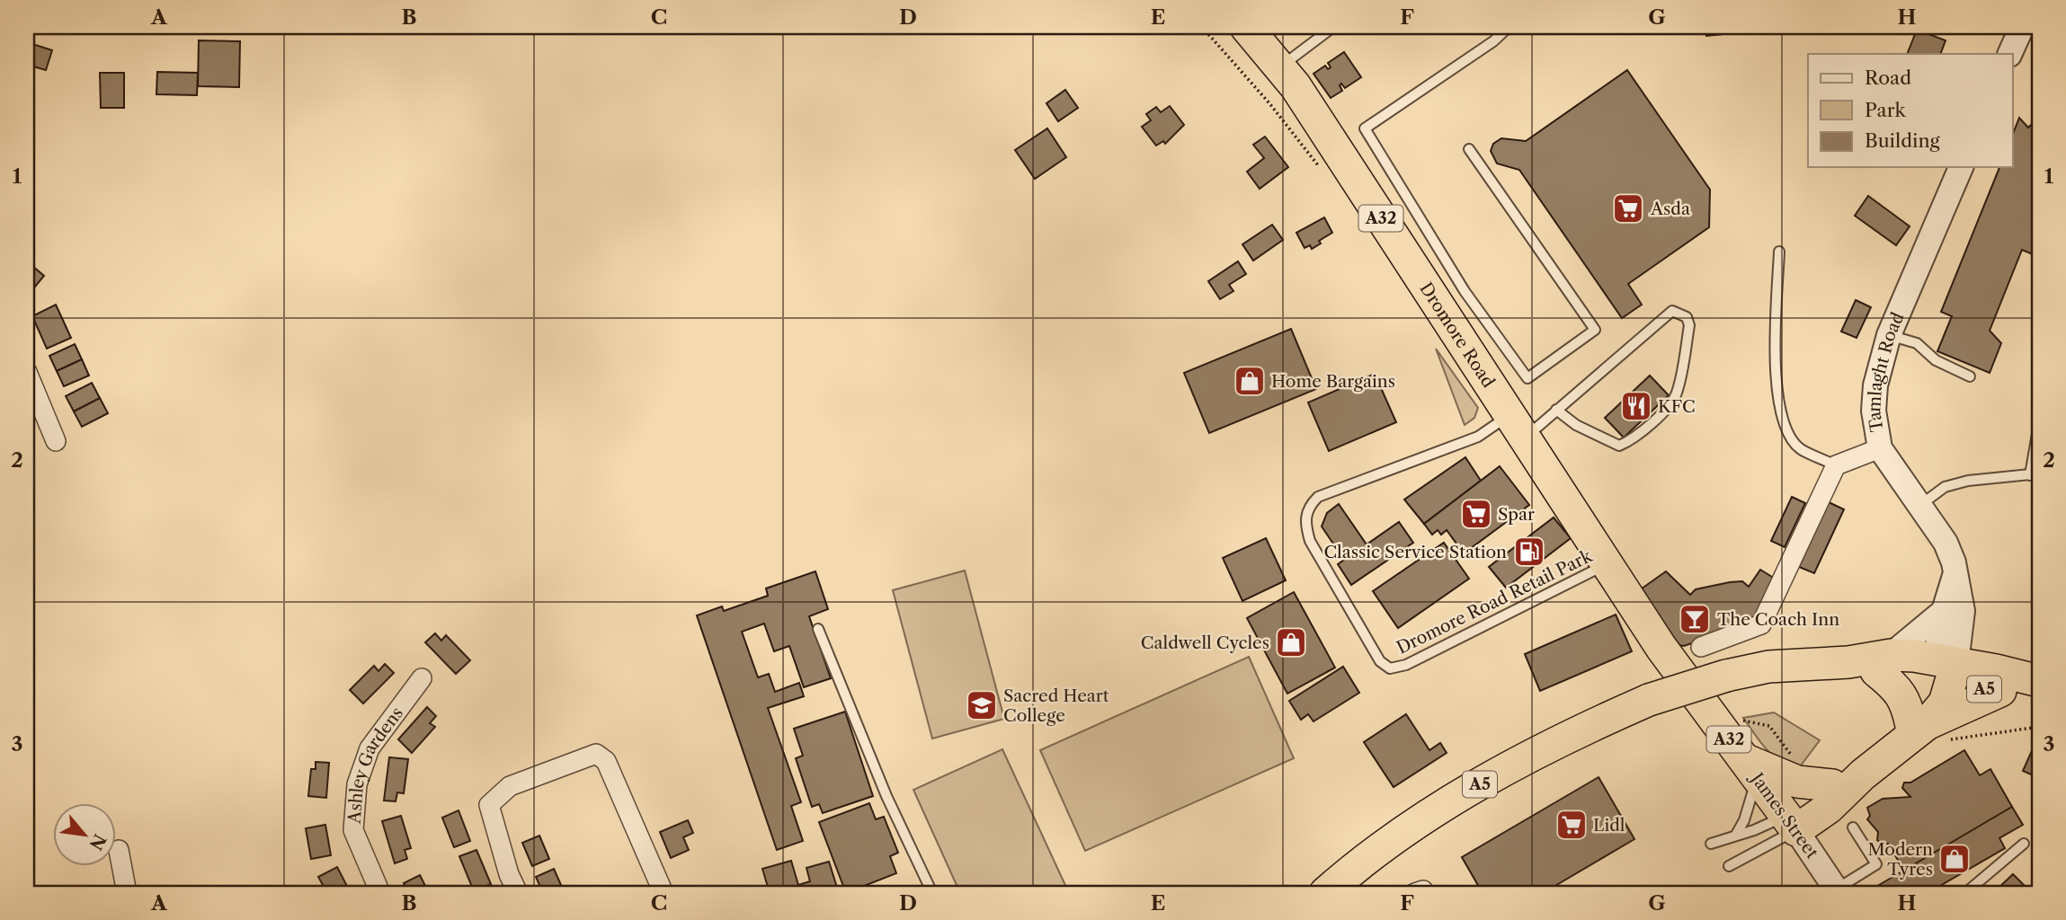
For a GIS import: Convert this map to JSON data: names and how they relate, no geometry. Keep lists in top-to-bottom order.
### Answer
{
  "streets": {
    "highway": [
      "A32",
      "Dromore Road",
      "A5",
      "James Street"
    ],
    "street": ["Tamlaght Road", "Ashley Gardens"],
    "lane": ["Dromore Road Retail Park"]
  },
  "crossings": [
    ["Dromore Road", "Dromore Road Retail Park"],
    ["Dromore Road", "James Street"],
    ["Tamlaght Road", "A5"]
  ],
  "places": {
    "supermarket": ["Asda", "Spar", "Lidl"],
    "shop": ["Home Bargains", "Caldwell Cycles", "Modern Tyres"],
    "restaurant": ["KFC"],
    "fuel station": ["Classic Service Station"],
    "bar": ["The Coach Inn"],
    "school or university": ["Sacred Heart College"]
  },
  "legend": ["Road", "Park", "Building"],
  "north": "bottom right",
  "grid": {
    "columns": [
      "A",
      "B",
      "C",
      "D",
      "E",
      "F",
      "G",
      "H"
    ],
    "rows": ["1", "2", "3"]
  }
}
